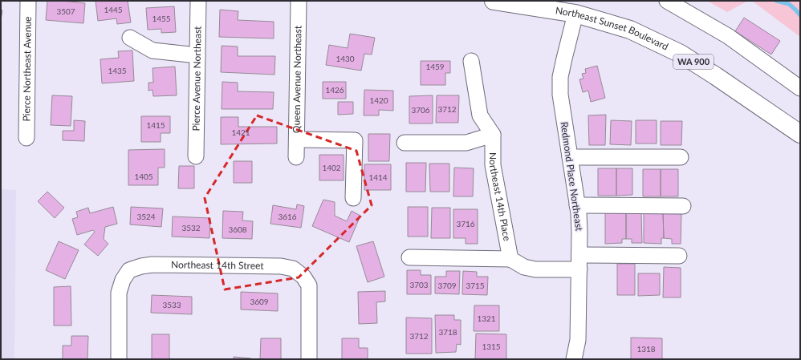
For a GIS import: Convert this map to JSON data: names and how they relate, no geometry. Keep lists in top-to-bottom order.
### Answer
{
  "streets": {
    "main road": ["Northeast Sunset Boulevard", "WA 900"],
    "street": [
      "Pierce Northeast Avenue",
      "Pierce Avenue Northeast",
      "Queen Avenue Northeast",
      "Redmond Place Northeast",
      "Northeast 14th Place",
      "Northeast 14th Street"
    ]
  },
  "crossings": [
    ["Northeast Sunset Boulevard", "Redmond Place Northeast"]
  ],
  "house_numbers": [
    "1445",
    "3507",
    "1455",
    "1430",
    "1459",
    "1435",
    "1426",
    "1420",
    "3712",
    "3706",
    "1415",
    "1421",
    "1402",
    "1405",
    "1414",
    "3524",
    "3616",
    "3716",
    "3532",
    "3608",
    "3703",
    "3709",
    "3715",
    "3609",
    "3533",
    "1321",
    "3718",
    "3712",
    "1315",
    "1318"
  ]
}
